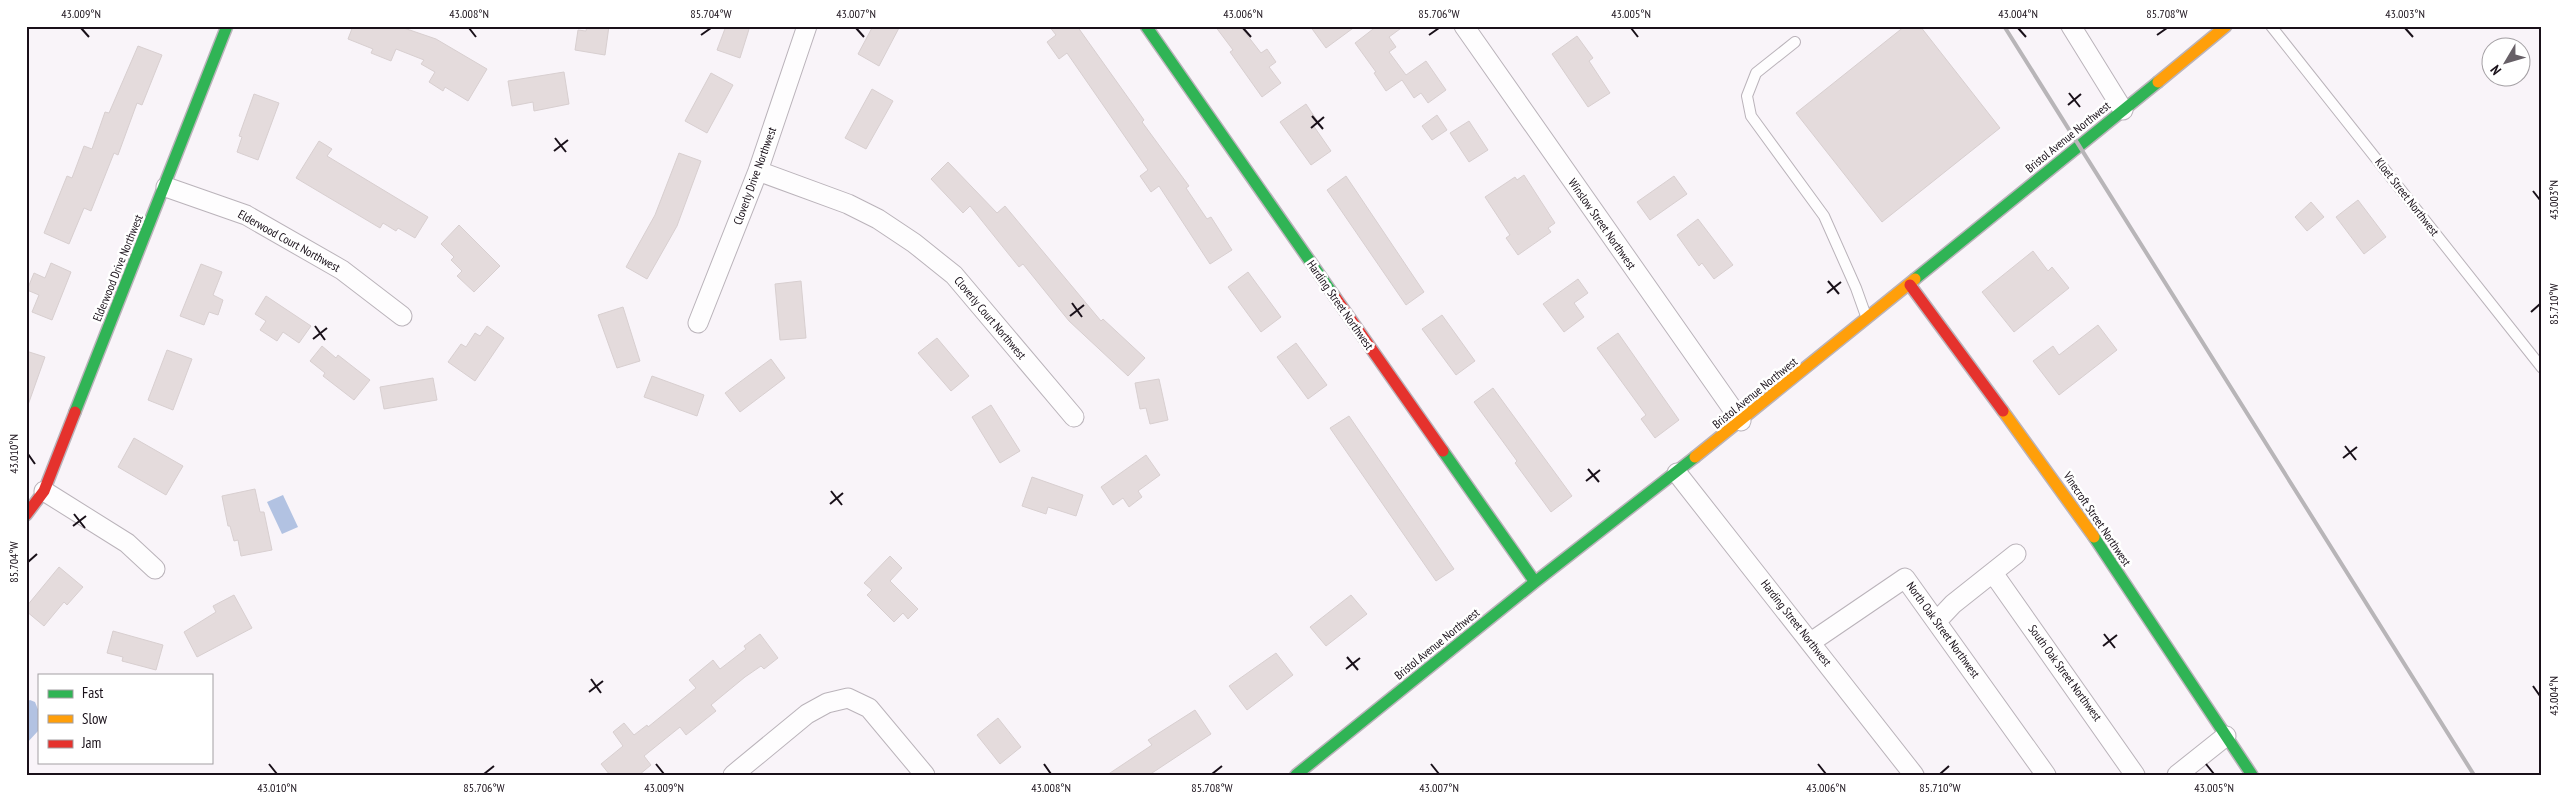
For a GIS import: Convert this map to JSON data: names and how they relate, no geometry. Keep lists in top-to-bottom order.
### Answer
{
  "streets": {
    "street": [
      "Bristol Avenue Northwest",
      "Cloverly Drive Northwest",
      "Winslow Street Northwest",
      "Elderwood Court Northwest",
      "Elderwood Drive Northwest",
      "Harding Street Northwest",
      "Cloverly Court Northwest",
      "Vinecroft Street Northwest",
      "North Oak Street Northwest",
      "South Oak Street Northwest"
    ],
    "lane": ["Kloet Street Northwest"]
  },
  "crossings": [
    ["Bristol Avenue Northwest", "Winslow Street Northwest"],
    ["Bristol Avenue Northwest", "Harding Street Northwest"],
    ["Bristol Avenue Northwest", "Vinecroft Street Northwest"],
    ["Cloverly Drive Northwest", "Cloverly Court Northwest"],
    ["Elderwood Court Northwest", "Elderwood Drive Northwest"],
    ["Harding Street Northwest", "North Oak Street Northwest"]
  ],
  "legend": ["Fast", "Slow", "Jam"],
  "north": "bottom left",
  "coordinates": [
    "43.009°N",
    "43.008°N",
    "85.704°W",
    "43.007°N",
    "43.006°N",
    "85.706°W",
    "43.005°N",
    "43.004°N",
    "85.708°W",
    "43.003°N",
    "85.710°W",
    "43.010°N"
  ]
}
